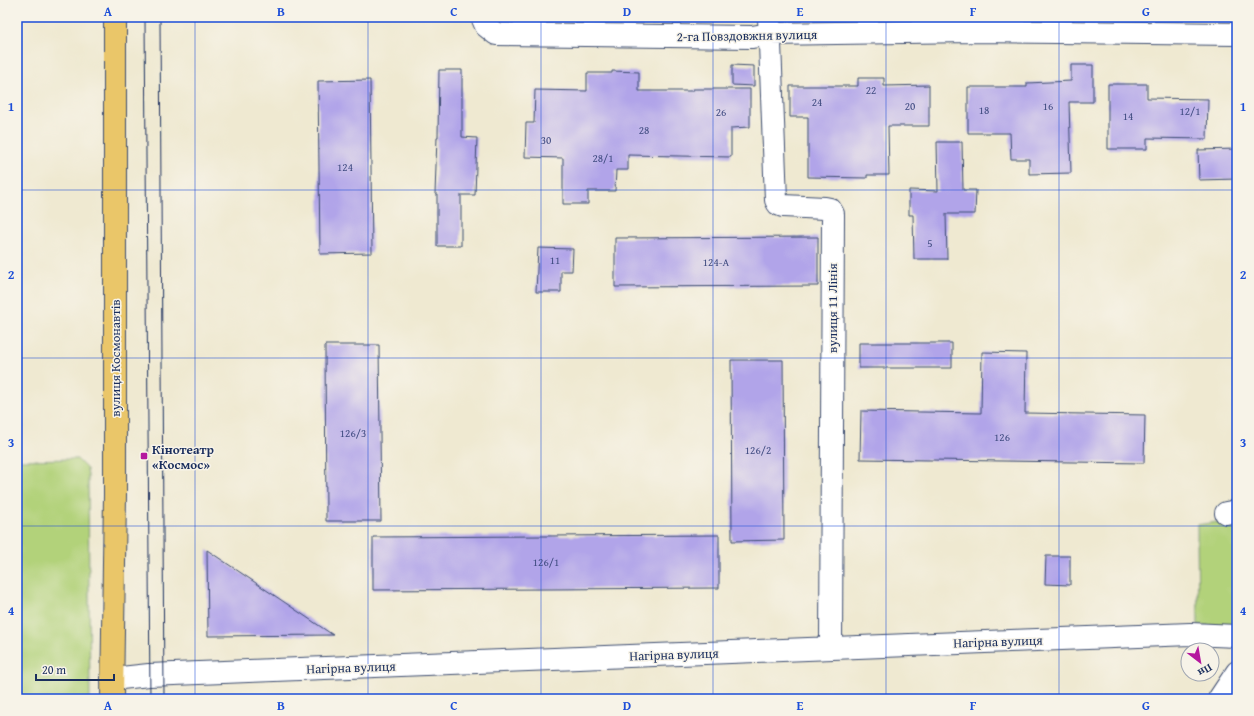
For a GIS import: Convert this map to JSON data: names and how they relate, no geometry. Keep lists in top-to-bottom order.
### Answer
{
  "streets": {
    "main road": ["вулиця Космонавтів"],
    "street": ["2-га Повздовжня вулиця", "вулиця 11 Лінія", "Нагірна вулиця"]
  },
  "crossings": [
    ["2-га Повздовжня вулиця", "вулиця 11 Лінія"],
    ["вулиця 11 Лінія", "Нагірна вулиця"],
    ["вулиця Космонавтів", "Нагірна вулиця"]
  ],
  "places": {
    "transit": ["Кінотеатр «Космос»"]
  },
  "house_numbers": [
    "22",
    "24",
    "20",
    "16",
    "18",
    "12/1",
    "26",
    "14",
    "28",
    "30",
    "28/1",
    "124",
    "5",
    "11",
    "124-А",
    "126/3",
    "126",
    "126/2",
    "126/1"
  ],
  "scale_bar": "20 m",
  "north": "bottom right",
  "grid": {
    "columns": [
      "A",
      "B",
      "C",
      "D",
      "E",
      "F",
      "G"
    ],
    "rows": [
      "1",
      "2",
      "3",
      "4"
    ]
  }
}
